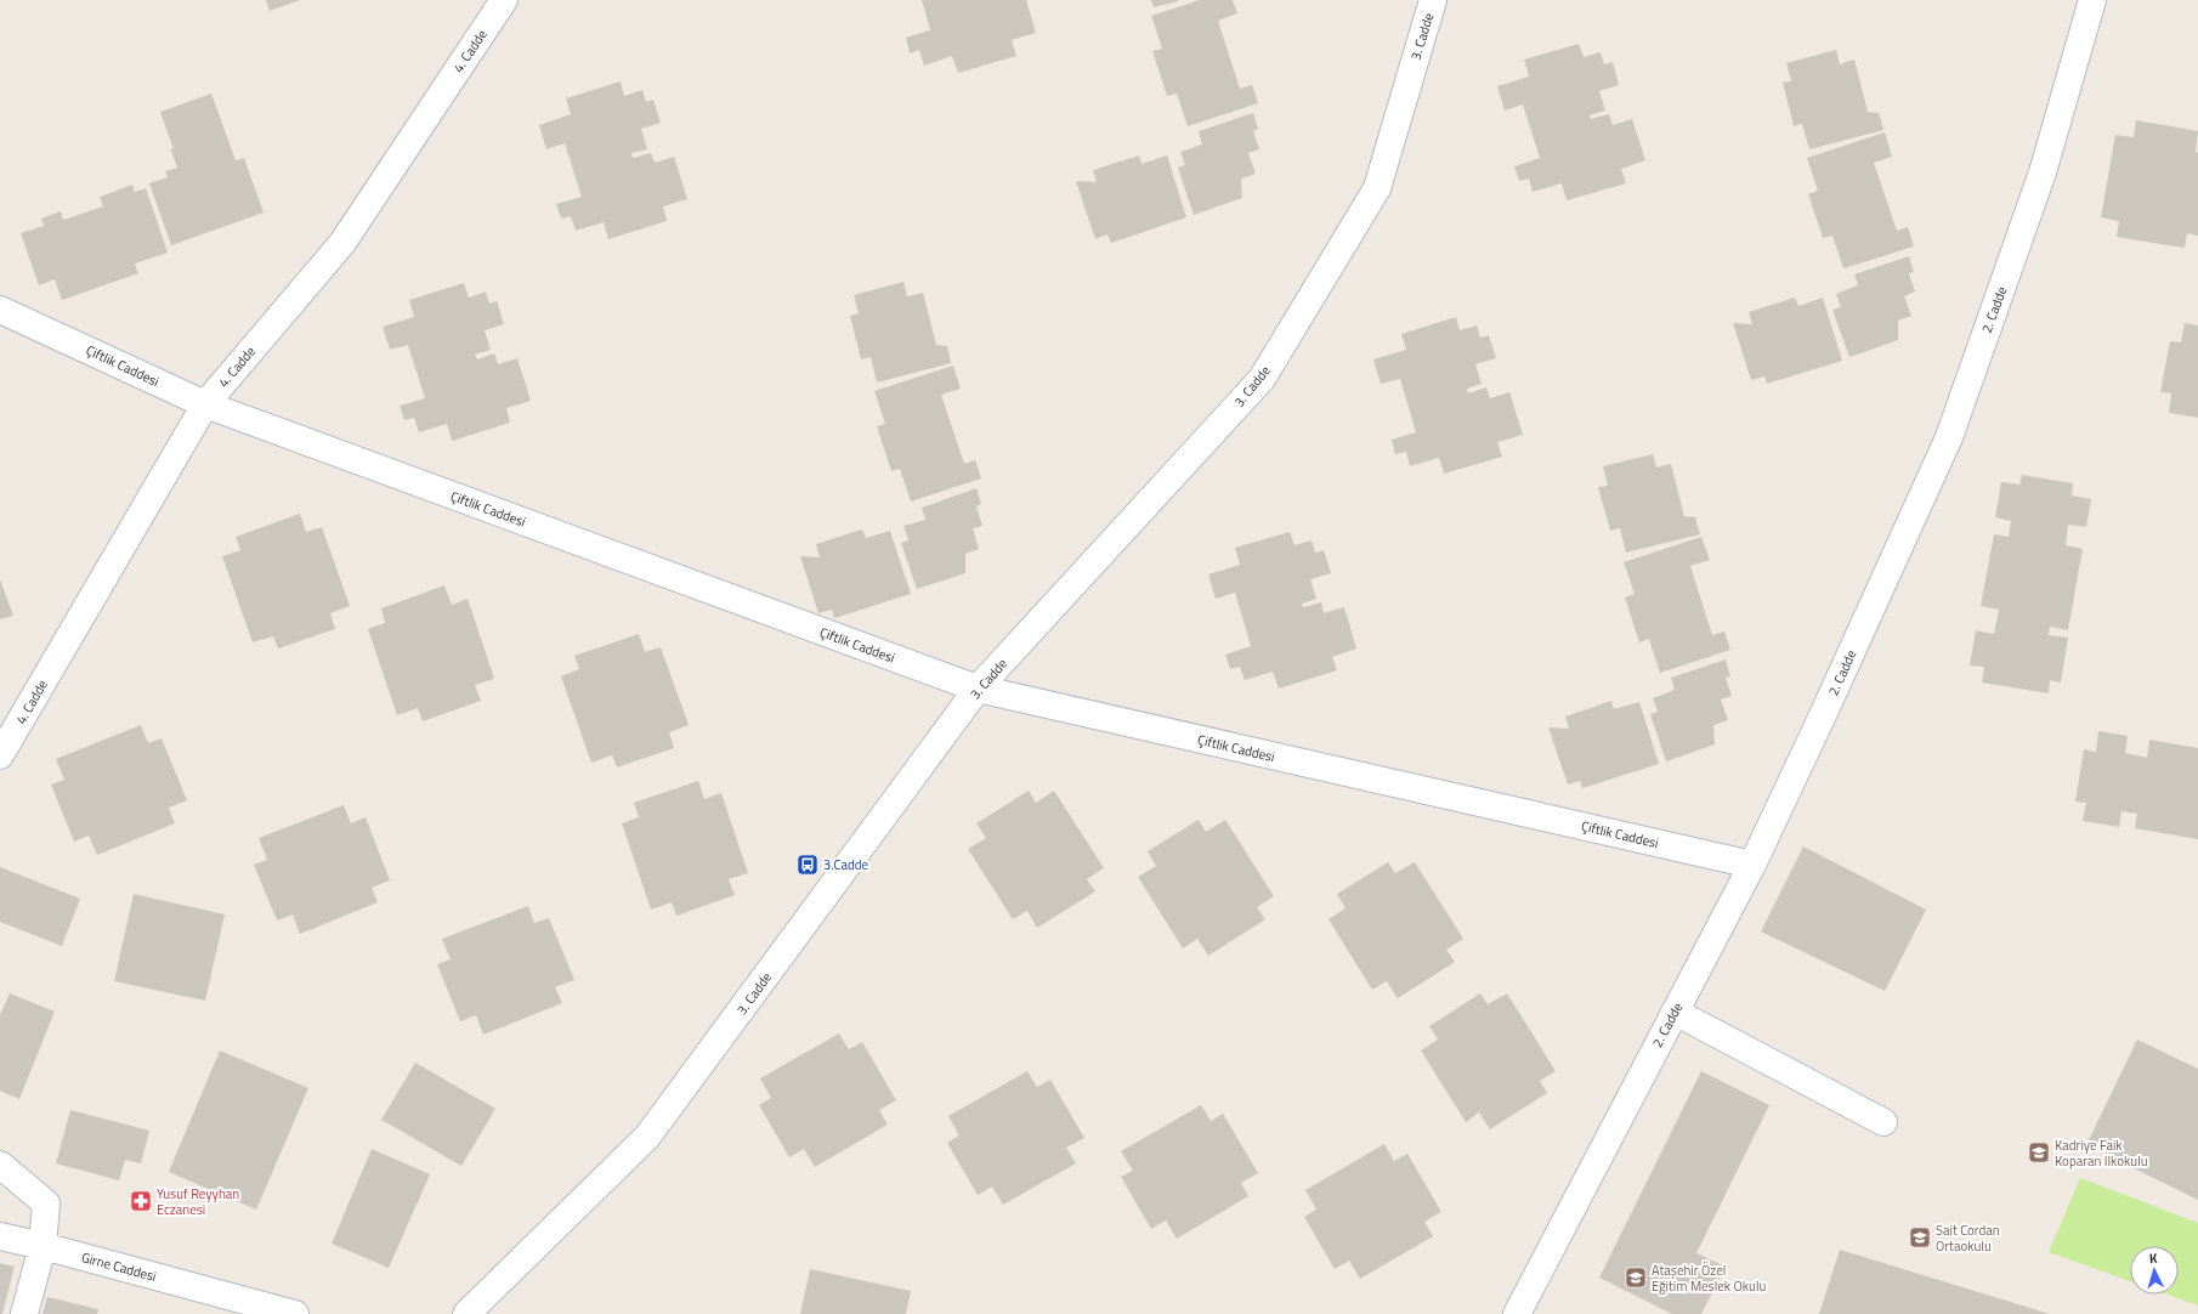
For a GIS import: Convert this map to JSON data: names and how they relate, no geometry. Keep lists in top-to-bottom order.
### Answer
{
  "streets": {
    "street": [
      "3. Cadde",
      "4. Cadde",
      "2. Cadde",
      "Çiftlik Caddesi",
      "Girne Caddesi"
    ]
  },
  "crossings": [
    ["3. Cadde", "Çiftlik Caddesi"],
    ["4. Cadde", "Çiftlik Caddesi"],
    ["2. Cadde", "Çiftlik Caddesi"]
  ],
  "places": {
    "bus stop": ["3.Cadde"],
    "school or university": ["Kadriye Faik Koparan İlkokulu", "Sait Cordan Ortaokulu", "Ataşehir Özel Eğitim Meslek Okulu"],
    "pharmacy": ["Yusuf Reyyhan Eczanesi"]
  },
  "north": "top"
}
